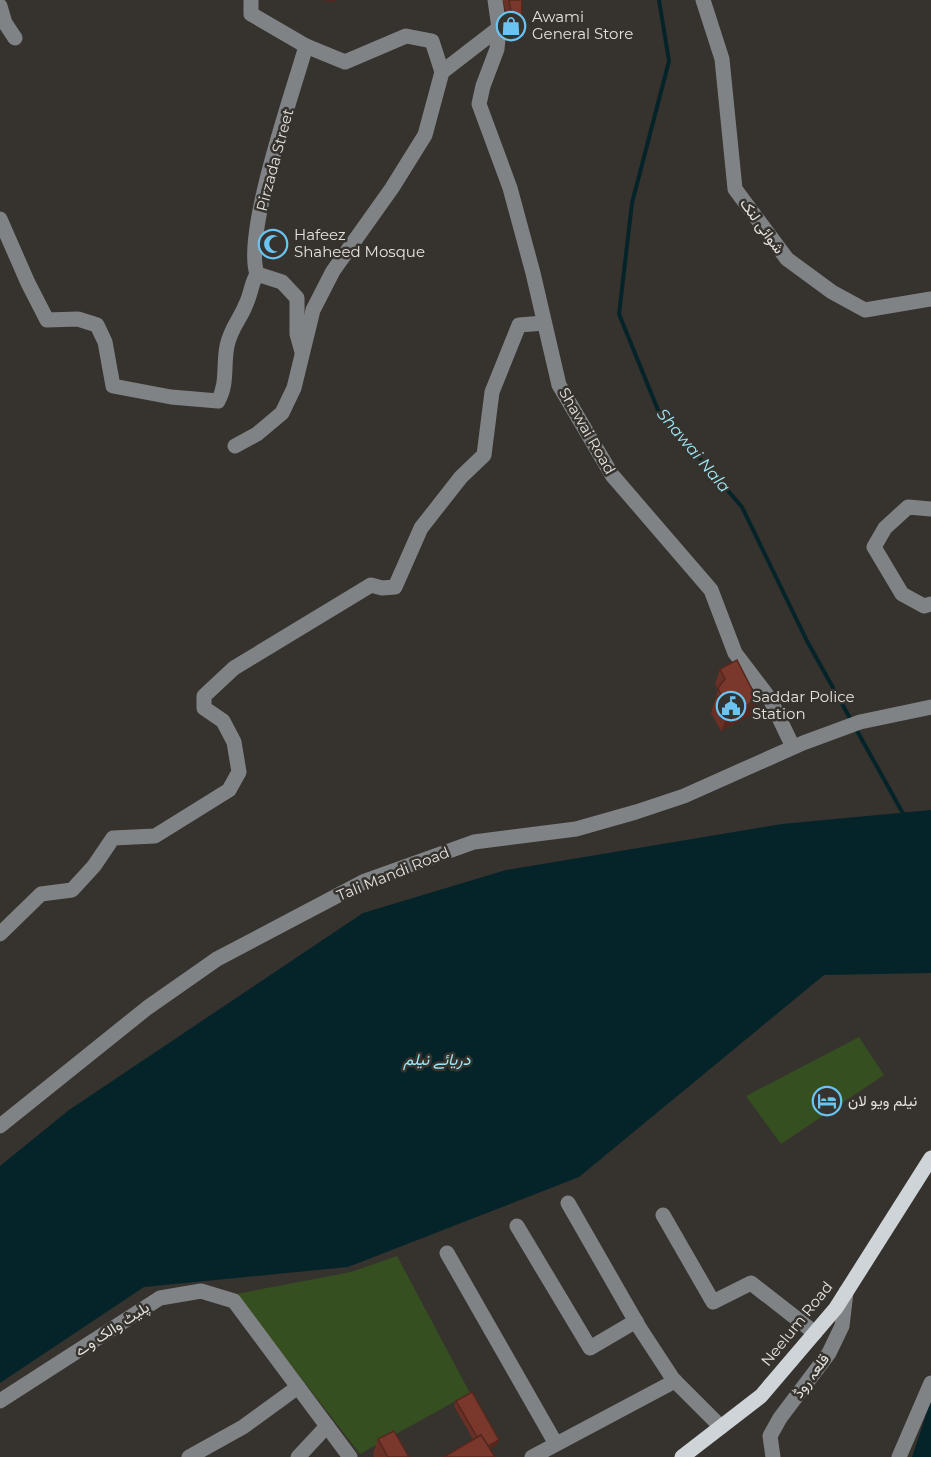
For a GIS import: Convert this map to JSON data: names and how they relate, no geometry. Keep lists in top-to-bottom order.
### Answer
{
  "streets": {
    "main road": ["Neelum Road"],
    "street": [
      "Pirzada Street",
      "شوائی لنک",
      "Shawai Road",
      "Tali Mandi Road",
      "پلیٹ والک وے",
      "قلعہ روڈ"
    ]
  },
  "crossings": [
    ["Shawai Road", "Tali Mandi Road"],
    ["Neelum Road", "قلعہ روڈ"]
  ],
  "water": ["Shawai Nala", "دریائے نیلم"],
  "places": {
    "shop": ["Awami General Store"],
    "mosque": ["Hafeez Shaheed Mosque"],
    "public building": ["Saddar Police Station"],
    "hotel": ["نیلم ویو لان"]
  }
}
